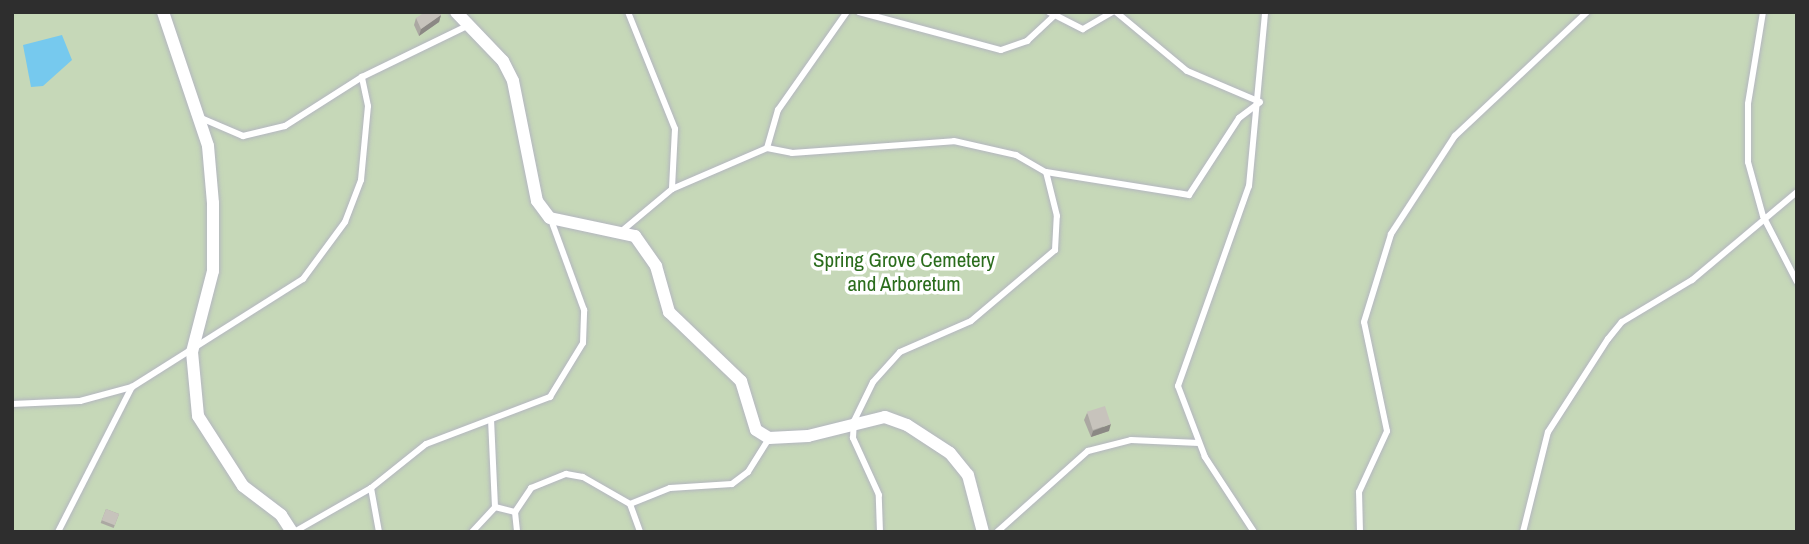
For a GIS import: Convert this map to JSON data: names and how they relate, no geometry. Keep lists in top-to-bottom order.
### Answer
{
  "parks": ["Spring Grove Cemetery and Arboretum"]
}
